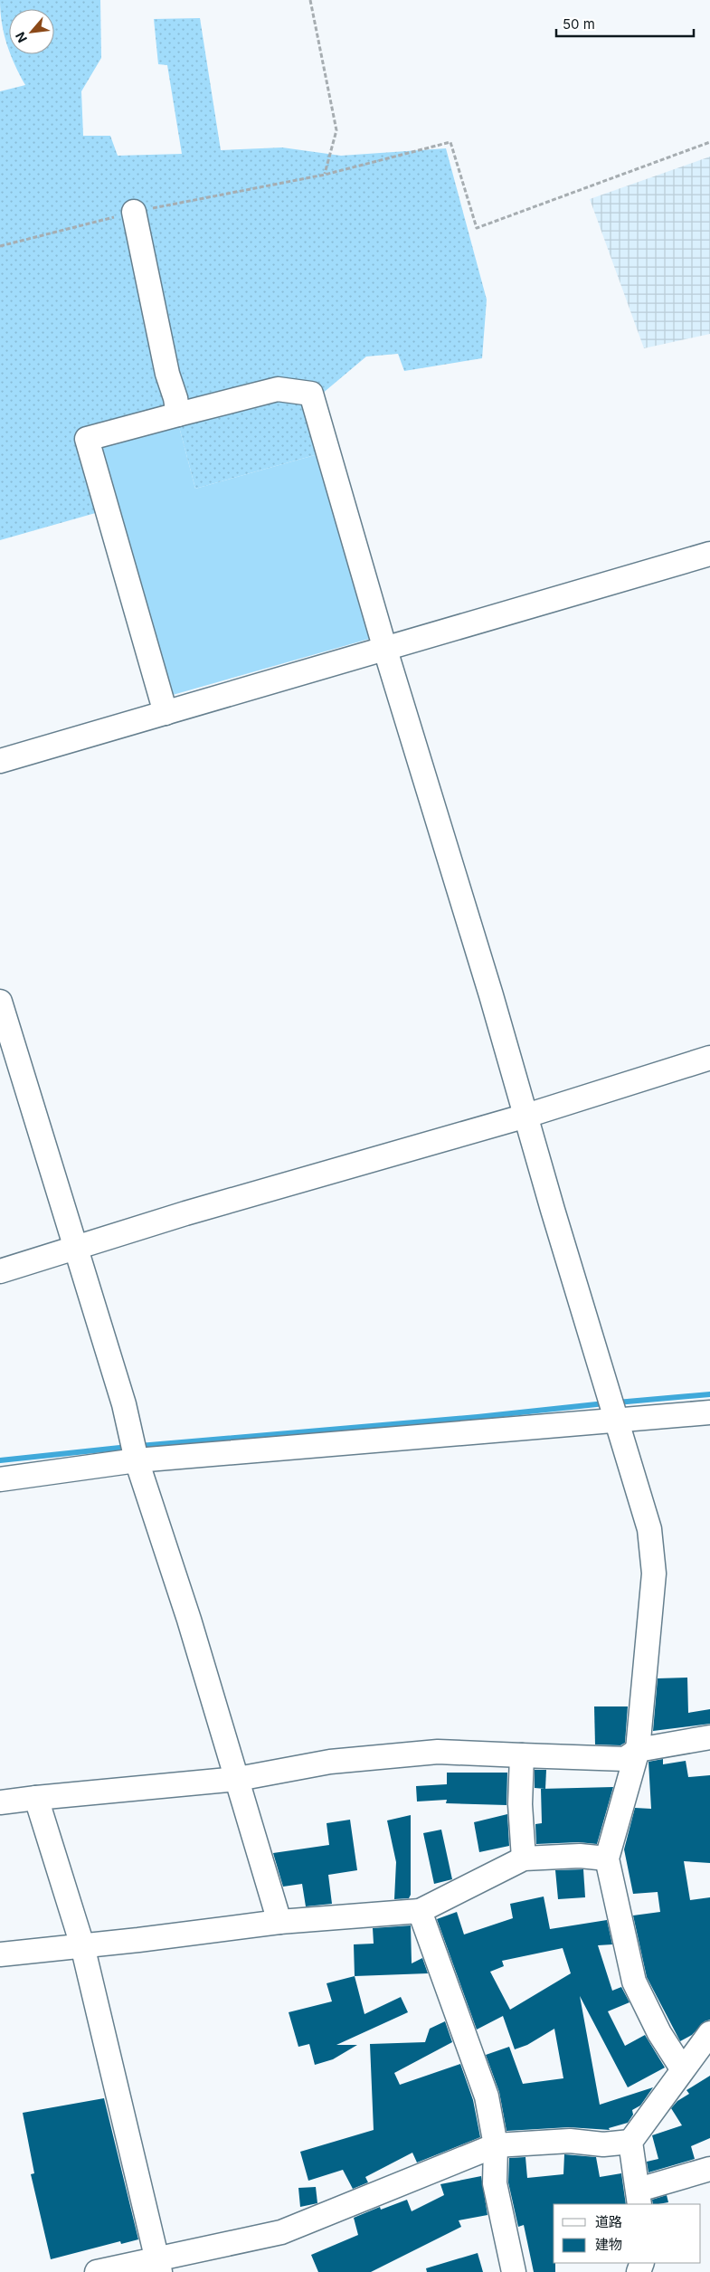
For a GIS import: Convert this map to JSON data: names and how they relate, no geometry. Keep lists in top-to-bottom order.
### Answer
{
  "legend": ["道路", "建物"],
  "scale_bar": "50 m",
  "north": "bottom left"
}
